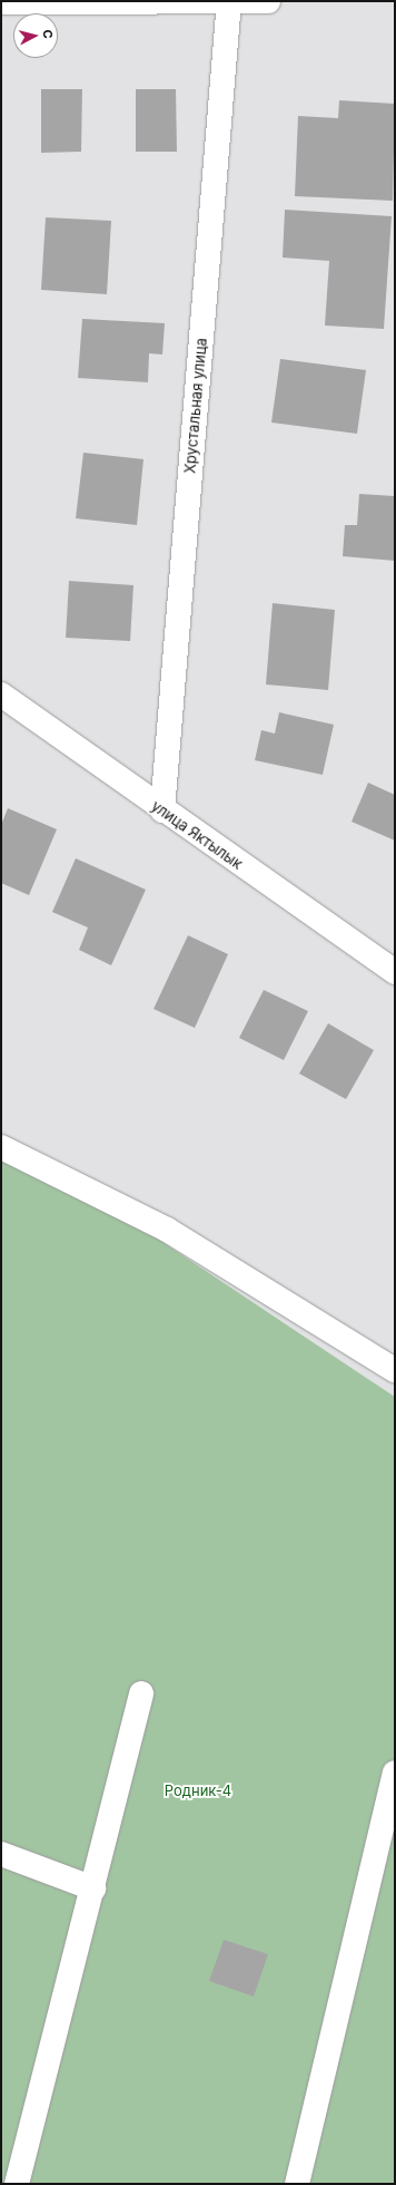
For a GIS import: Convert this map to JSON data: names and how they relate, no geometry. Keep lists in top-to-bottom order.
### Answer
{
  "streets": {
    "street": ["Хрустальная улица", "улица Яктылык"]
  },
  "crossings": [
    ["Хрустальная улица", "улица Яктылык"]
  ],
  "parks": ["Родник-4"],
  "north": "right"
}
